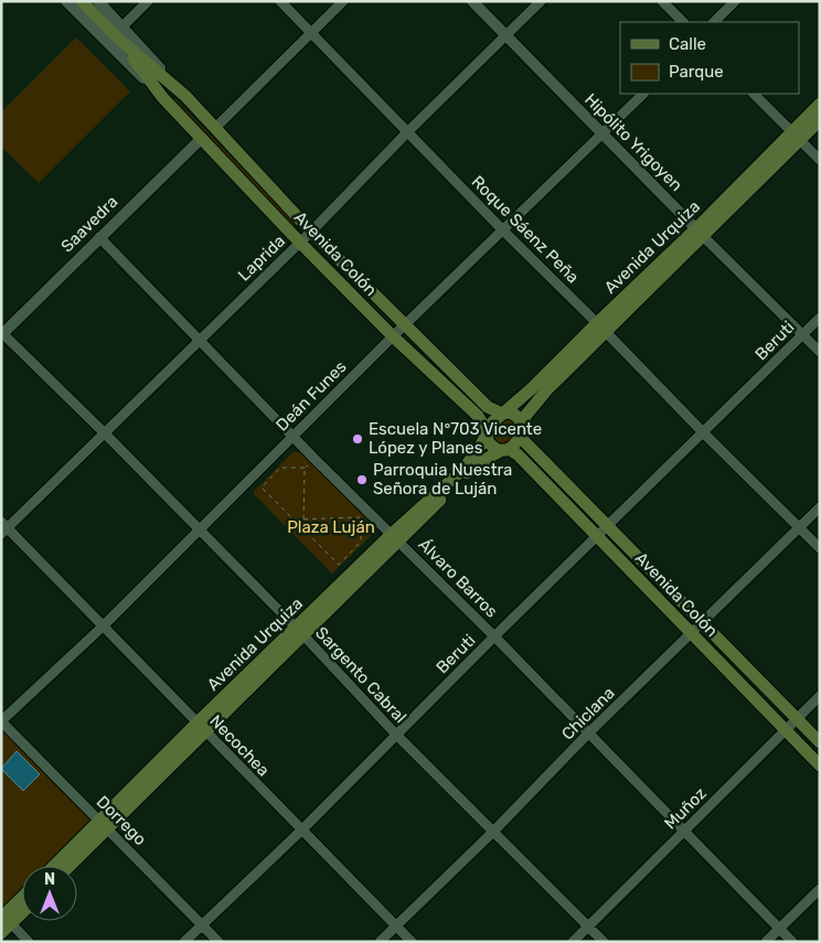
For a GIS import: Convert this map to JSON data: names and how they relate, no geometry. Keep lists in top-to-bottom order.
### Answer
{
  "streets": {
    "main road": ["Avenida Urquiza", "Avenida Colón"],
    "street": [
      "Hipólito Yrigoyen",
      "Saavedra",
      "Roque Sáenz Peña",
      "Laprida",
      "Beruti",
      "Deán Funes",
      "Álvaro Barros",
      "Sargento Cabral",
      "Chiclana",
      "Necochea",
      "Muñoz",
      "Dorrego"
    ]
  },
  "crossings": [
    ["Hipólito Yrigoyen", "Avenida Urquiza"],
    ["Hipólito Yrigoyen", "Laprida"],
    ["Hipólito Yrigoyen", "Beruti"],
    ["Hipólito Yrigoyen", "Deán Funes"],
    ["Saavedra", "Avenida Colón"],
    ["Saavedra", "Álvaro Barros"],
    ["Saavedra", "Sargento Cabral"],
    ["Roque Sáenz Peña", "Avenida Urquiza"],
    ["Roque Sáenz Peña", "Laprida"],
    ["Roque Sáenz Peña", "Beruti"],
    ["Roque Sáenz Peña", "Deán Funes"],
    ["Roque Sáenz Peña", "Chiclana"],
    ["Avenida Urquiza", "Avenida Colón"],
    ["Avenida Urquiza", "Álvaro Barros"],
    ["Avenida Urquiza", "Sargento Cabral"],
    ["Avenida Urquiza", "Necochea"],
    ["Avenida Urquiza", "Dorrego"],
    ["Avenida Colón", "Laprida"],
    ["Avenida Colón", "Beruti"],
    ["Avenida Colón", "Deán Funes"],
    ["Avenida Colón", "Chiclana"],
    ["Avenida Colón", "Muñoz"],
    ["Laprida", "Álvaro Barros"],
    ["Laprida", "Sargento Cabral"],
    ["Laprida", "Necochea"],
    ["Beruti", "Álvaro Barros"],
    ["Beruti", "Sargento Cabral"],
    ["Beruti", "Necochea"],
    ["Beruti", "Dorrego"],
    ["Deán Funes", "Álvaro Barros"],
    ["Deán Funes", "Sargento Cabral"],
    ["Deán Funes", "Necochea"],
    ["Deán Funes", "Dorrego"],
    ["Álvaro Barros", "Chiclana"],
    ["Álvaro Barros", "Muñoz"],
    ["Sargento Cabral", "Chiclana"],
    ["Sargento Cabral", "Muñoz"],
    ["Chiclana", "Necochea"]
  ],
  "parks": ["Plaza Luján"],
  "places": ["Escuela N°703 Vicente López y Planes", "Parroquia Nuestra Señora de Luján"],
  "legend": ["Calle", "Parque"],
  "north": "top"
}
